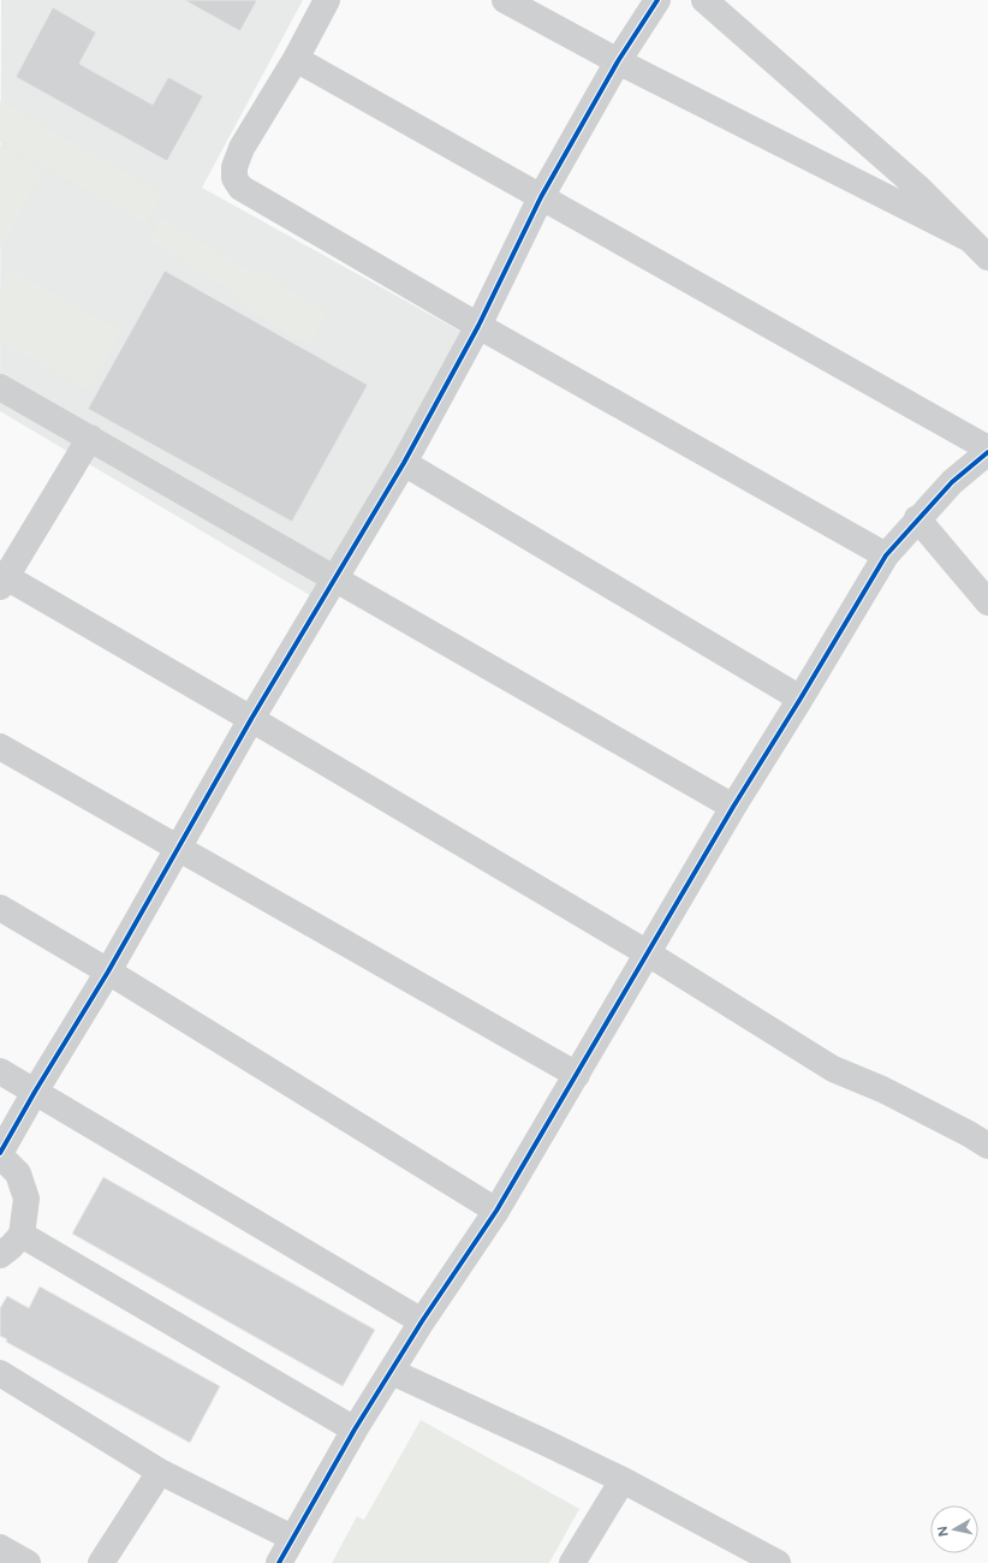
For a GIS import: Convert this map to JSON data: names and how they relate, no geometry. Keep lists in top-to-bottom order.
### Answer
{
  "north": "left"
}
